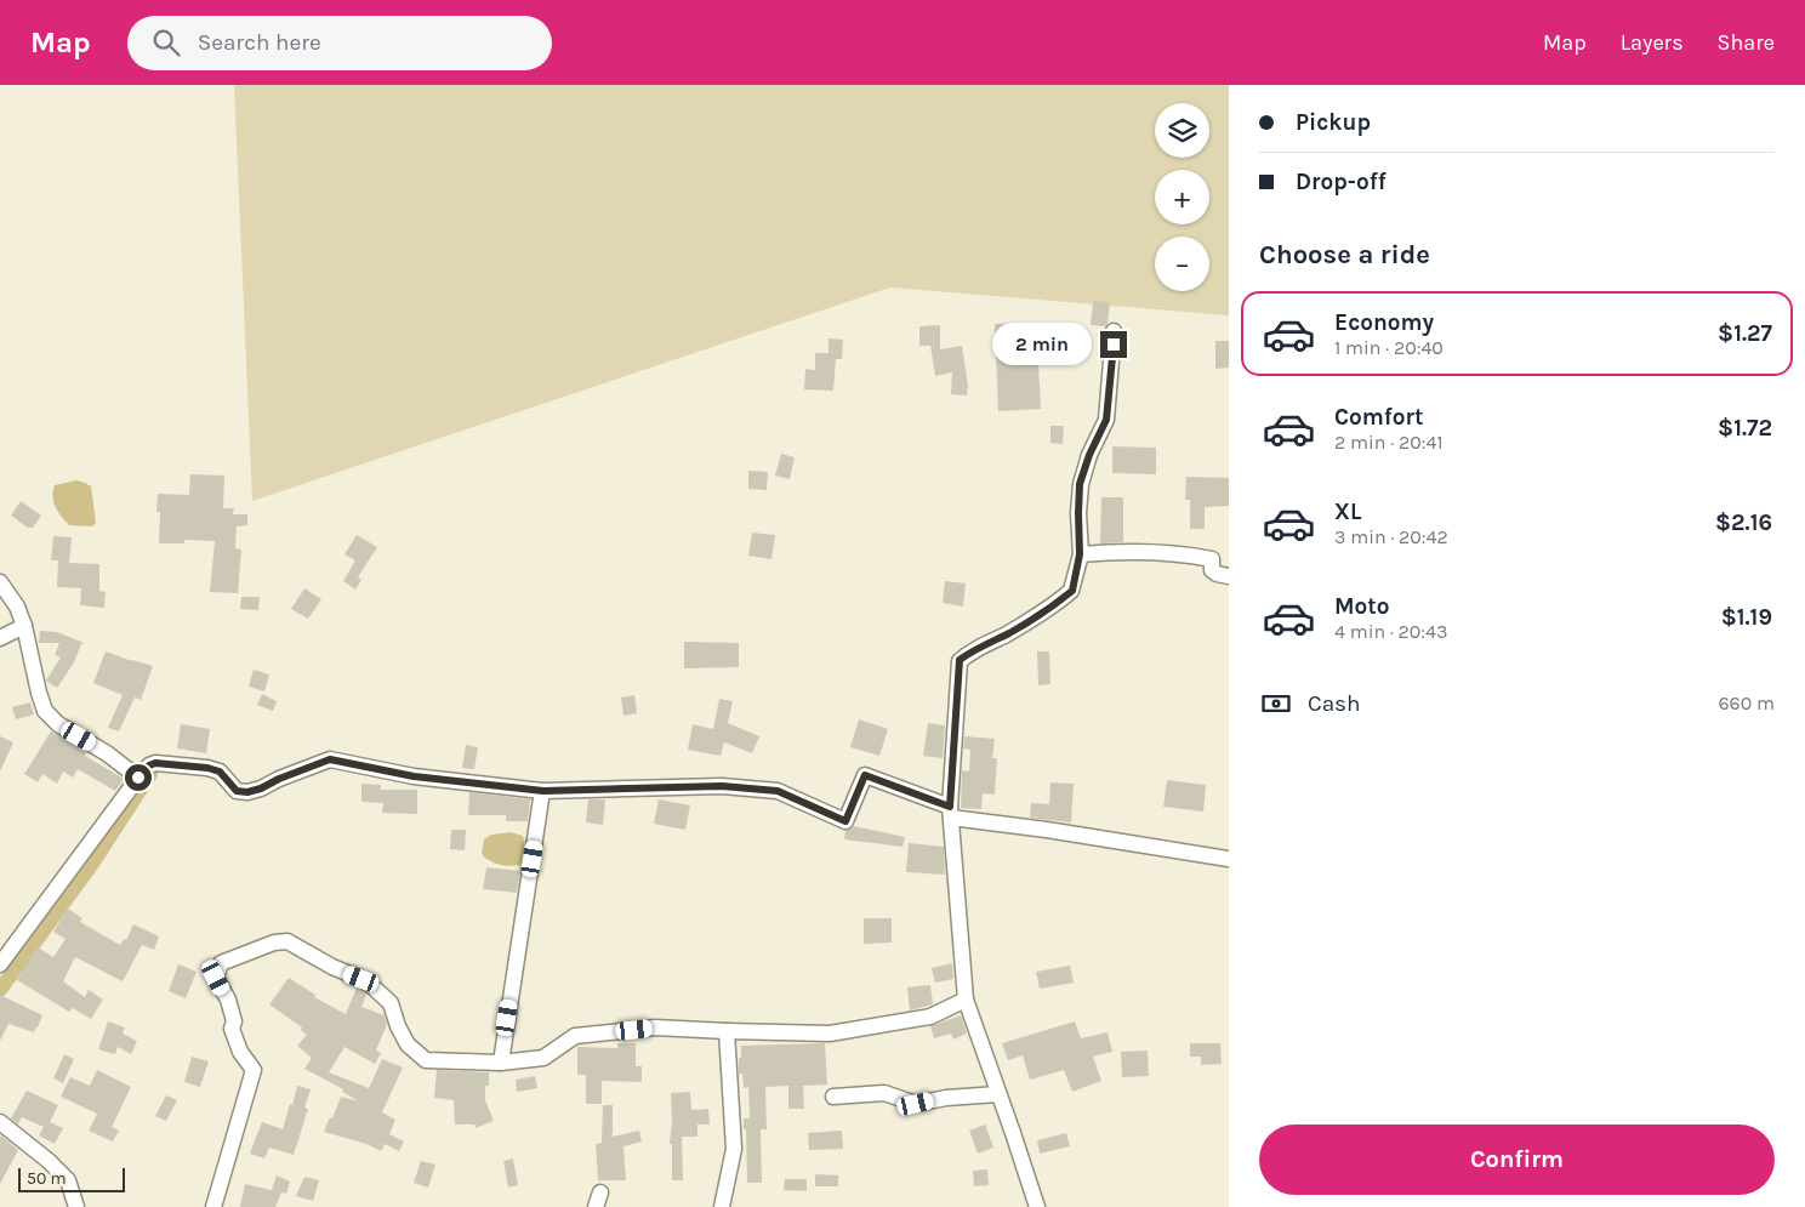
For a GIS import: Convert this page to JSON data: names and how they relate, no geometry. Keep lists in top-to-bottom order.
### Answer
{
  "scale_bar": "50 m",
  "page": {
    "header": "Map",
    "search": "Search here",
    "nav": ["Map", "Layers", "Share"],
    "banner": ["Pickup", "Drop-off"],
    "map_buttons": ["+", "−"],
    "heading": "Choose a ride",
    "list": [
      {
        "name": "Economy",
        "note": "1 min · 20:40",
        "value": "$1.27"
      },
      {
        "name": "Comfort",
        "note": "2 min · 20:41",
        "value": "$1.72"
      },
      {
        "name": "XL",
        "note": "3 min · 20:42",
        "value": "$2.16"
      },
      {
        "name": "Moto",
        "note": "4 min · 20:43",
        "value": "$1.19"
      }
    ],
    "bubble": "2 min",
    "pay": ["Cash", "660 m"],
    "buttons": "Confirm",
    "scale": "50 m"
  }
}
